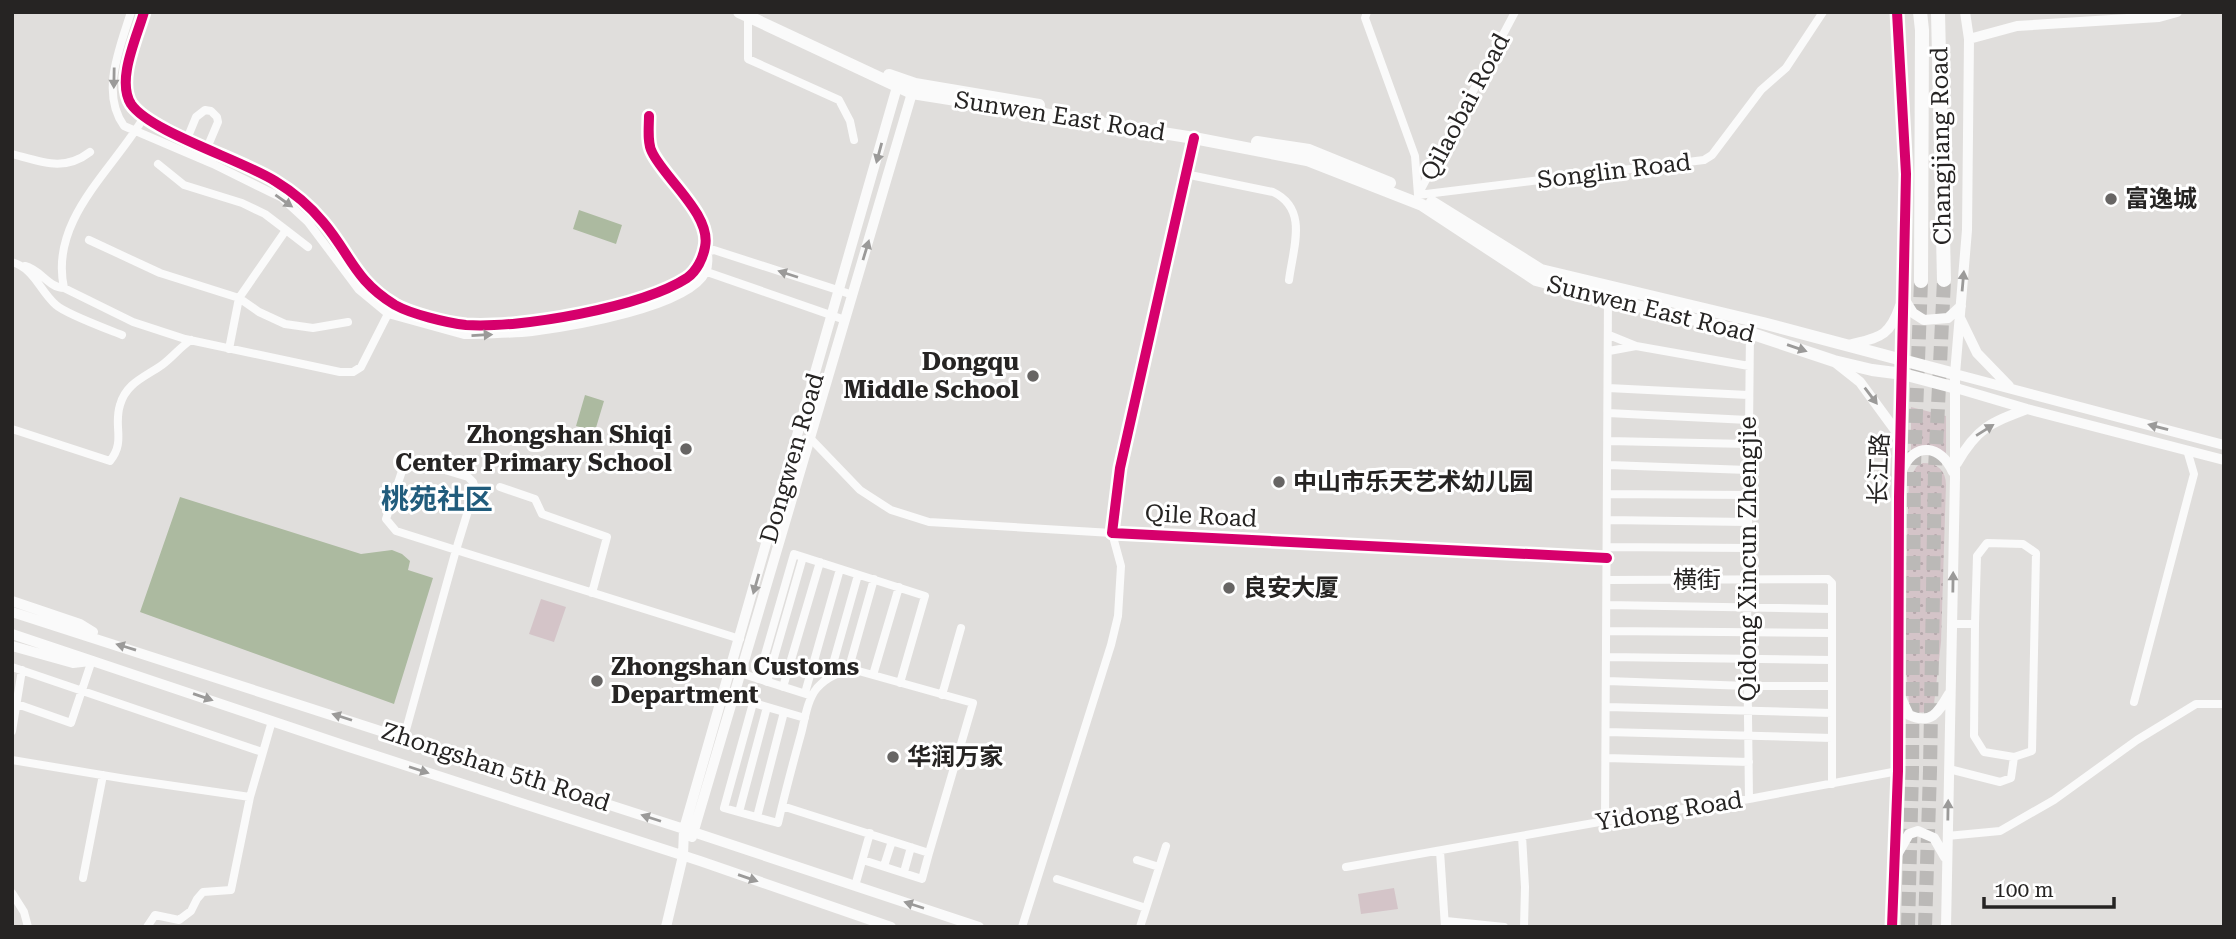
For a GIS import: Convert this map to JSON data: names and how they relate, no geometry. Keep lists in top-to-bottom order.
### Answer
{
  "streets": {
    "highway": ["Changjiang Road"],
    "main road": [
      "Sunwen East Road",
      "Dongwen Road",
      "长江路",
      "Zhongshan 5th Road"
    ],
    "street": [
      "Qilaobai Road",
      "Songlin Road",
      "Qile Road",
      "Qidong Xincun Zhengjie",
      "横街",
      "Yidong Road"
    ]
  },
  "crossings": [
    ["Qilaobai Road", "Sunwen East Road"],
    ["Qilaobai Road", "Songlin Road"],
    ["Sunwen East Road", "Songlin Road"],
    ["Sunwen East Road", "Dongwen Road"],
    ["Sunwen East Road", "长江路"],
    ["Sunwen East Road", "Qile Road"],
    ["Sunwen East Road", "Qidong Xincun Zhengjie"],
    ["Dongwen Road", "Zhongshan 5th Road"],
    ["长江路", "Yidong Road"],
    ["Qidong Xincun Zhengjie", "横街"],
    ["Qidong Xincun Zhengjie", "Yidong Road"]
  ],
  "districts": ["桃苑社区"],
  "places": [
    "富逸城",
    "Dongqu Middle School",
    "Zhongshan Shiqi Center Primary School",
    "中山市乐天艺术幼儿园",
    "良安大厦",
    "Zhongshan Customs Department",
    "华润万家"
  ],
  "scale_bar": "100 m"
}
